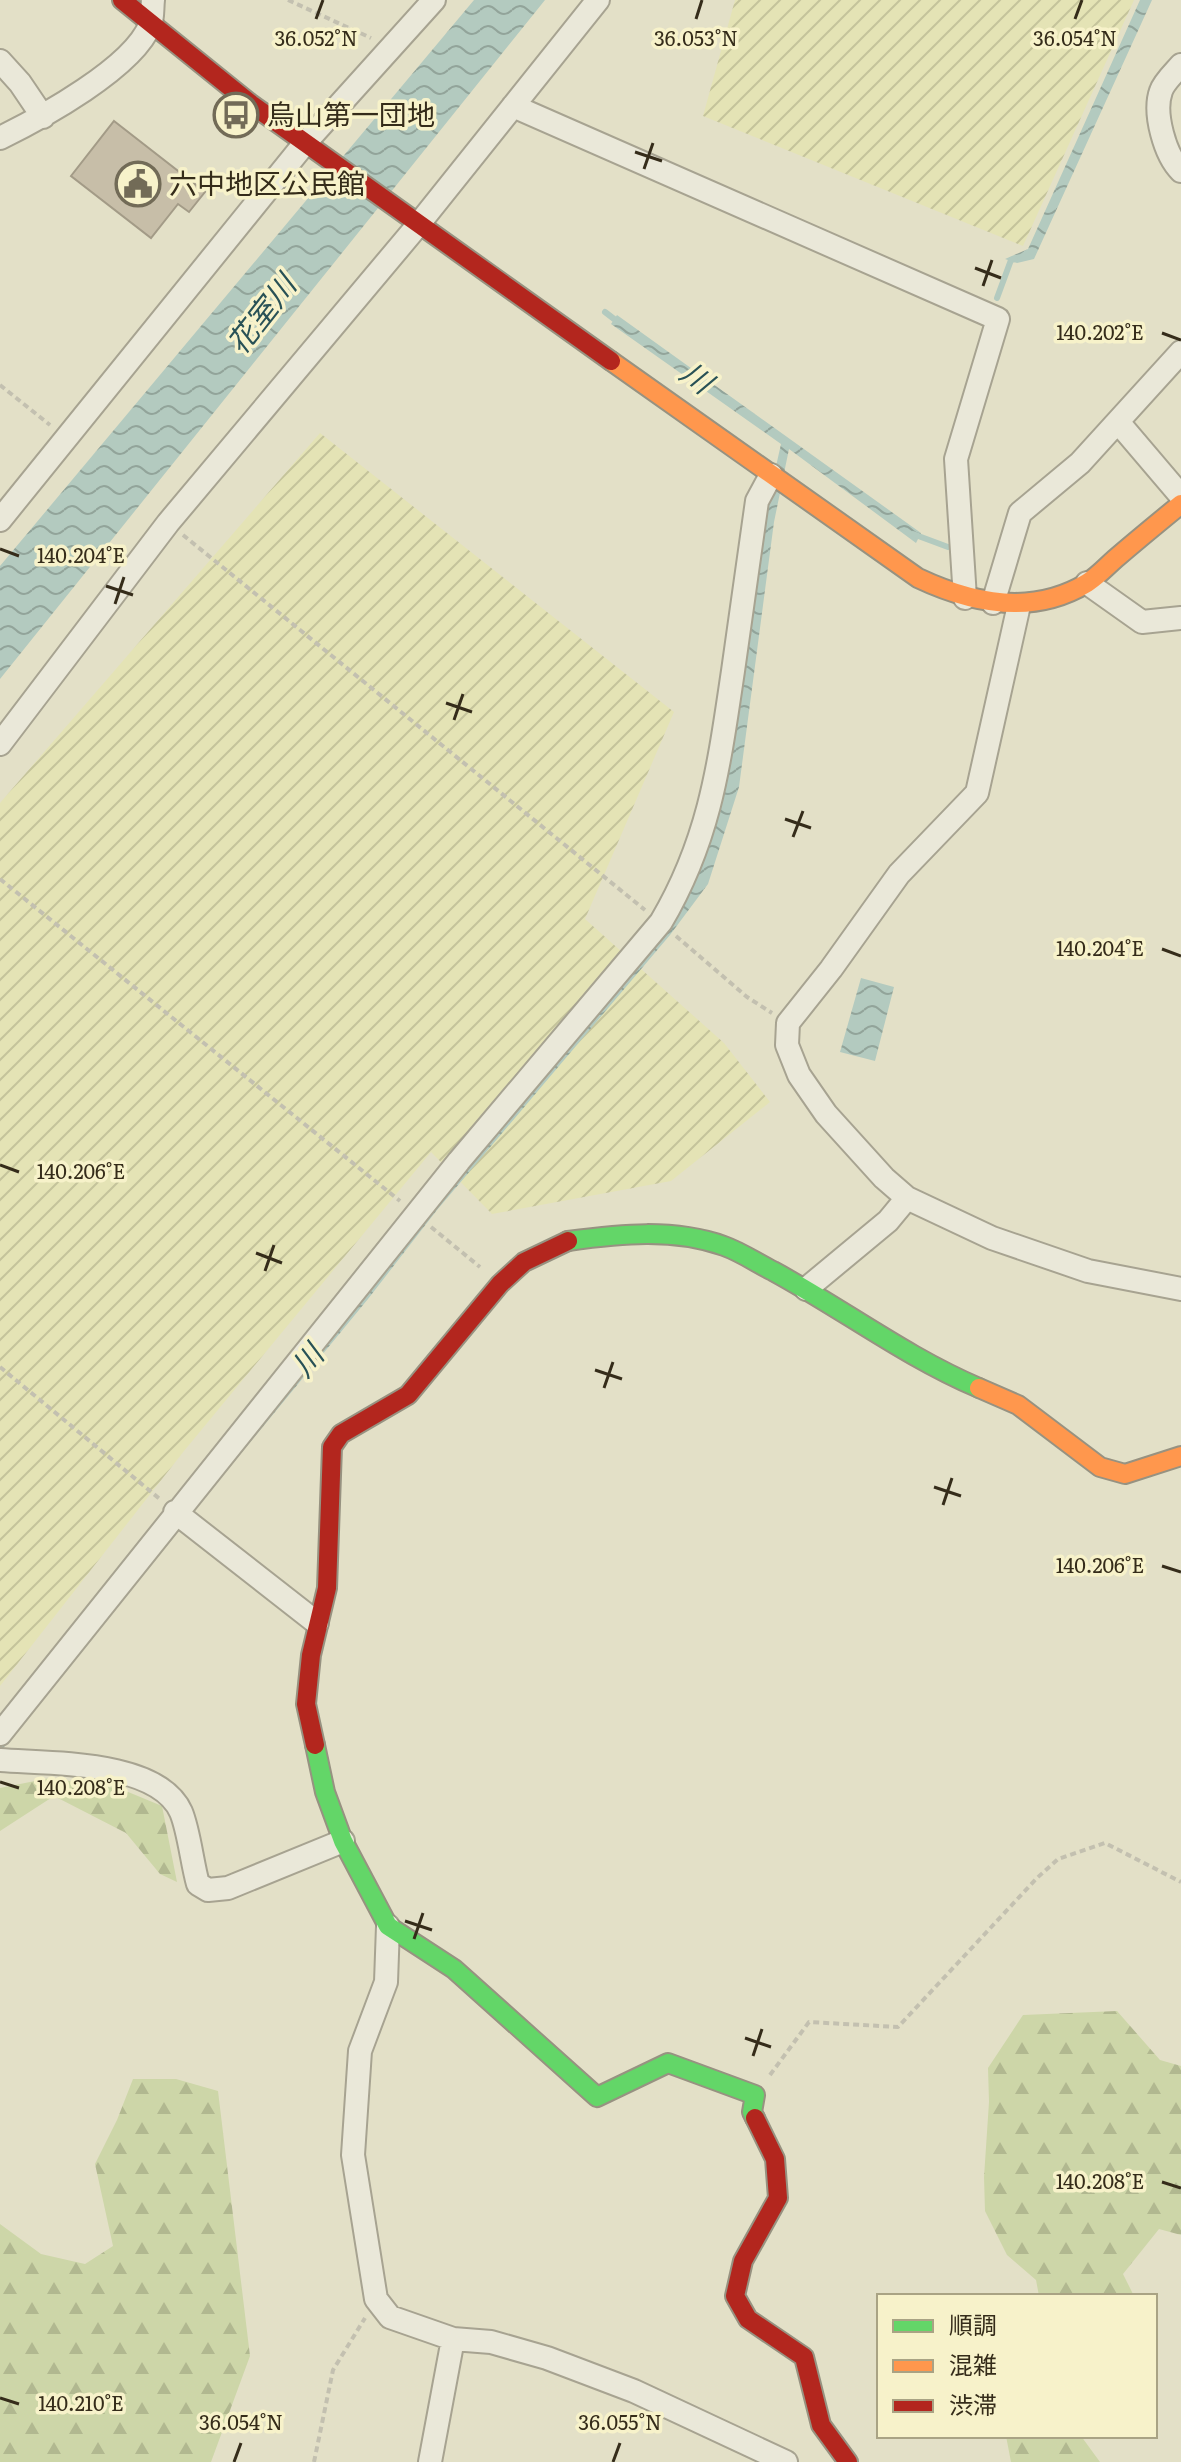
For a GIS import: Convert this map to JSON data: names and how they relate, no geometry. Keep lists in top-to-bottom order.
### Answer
{
  "water": ["花室川", "川"],
  "places": {
    "bus stop": ["烏山第一団地"],
    "public building": ["六中地区公民館"]
  },
  "legend": ["順調", "混雑", "渋滞"],
  "coordinates": [
    "36.052°N",
    "36.053°N",
    "36.054°N",
    "140.202°E",
    "140.204°E",
    "140.206°E",
    "140.208°E",
    "140.210°E",
    "36.055°N"
  ]
}
